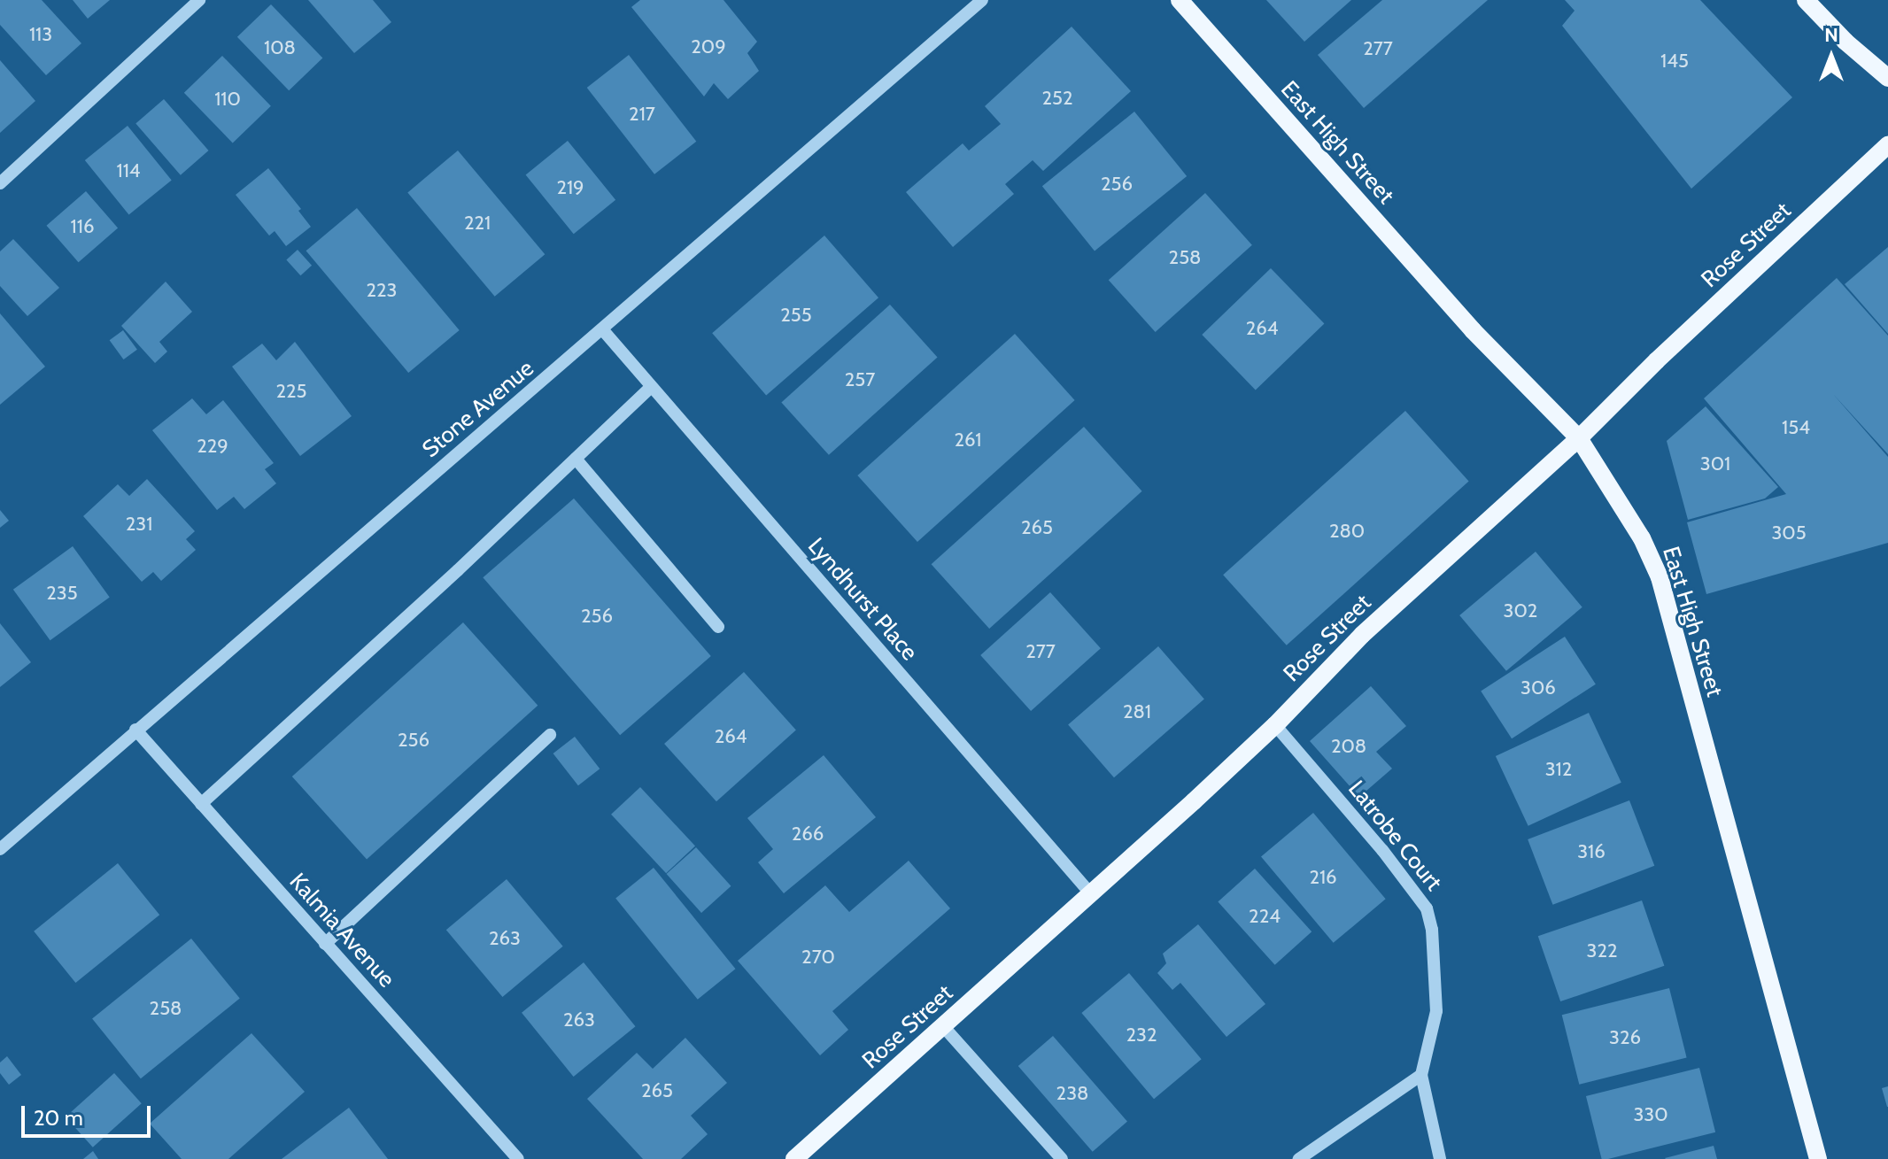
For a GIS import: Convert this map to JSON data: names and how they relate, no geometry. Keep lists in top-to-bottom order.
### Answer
{
  "streets": {
    "main road": ["East High Street", "Rose Street"],
    "street": [
      "Stone Avenue",
      "Lyndhurst Place",
      "Latrobe Court",
      "Kalmia Avenue"
    ]
  },
  "crossings": [
    ["East High Street", "Rose Street"],
    ["Rose Street", "Lyndhurst Place"],
    ["Rose Street", "Latrobe Court"],
    ["Stone Avenue", "Lyndhurst Place"],
    ["Stone Avenue", "Kalmia Avenue"]
  ],
  "house_numbers": [
    "113",
    "209",
    "108",
    "277",
    "145",
    "252",
    "110",
    "217",
    "114",
    "256",
    "219",
    "221",
    "116",
    "258",
    "223",
    "255",
    "264",
    "257",
    "225",
    "154",
    "261",
    "229",
    "301",
    "231",
    "265",
    "280",
    "305",
    "235",
    "302",
    "256",
    "277",
    "306",
    "281",
    "264",
    "256",
    "208",
    "312",
    "266",
    "316",
    "216",
    "224",
    "263",
    "322",
    "270",
    "258",
    "263",
    "232",
    "326",
    "265",
    "238",
    "330"
  ],
  "scale_bar": "20 m",
  "north": "top"
}
